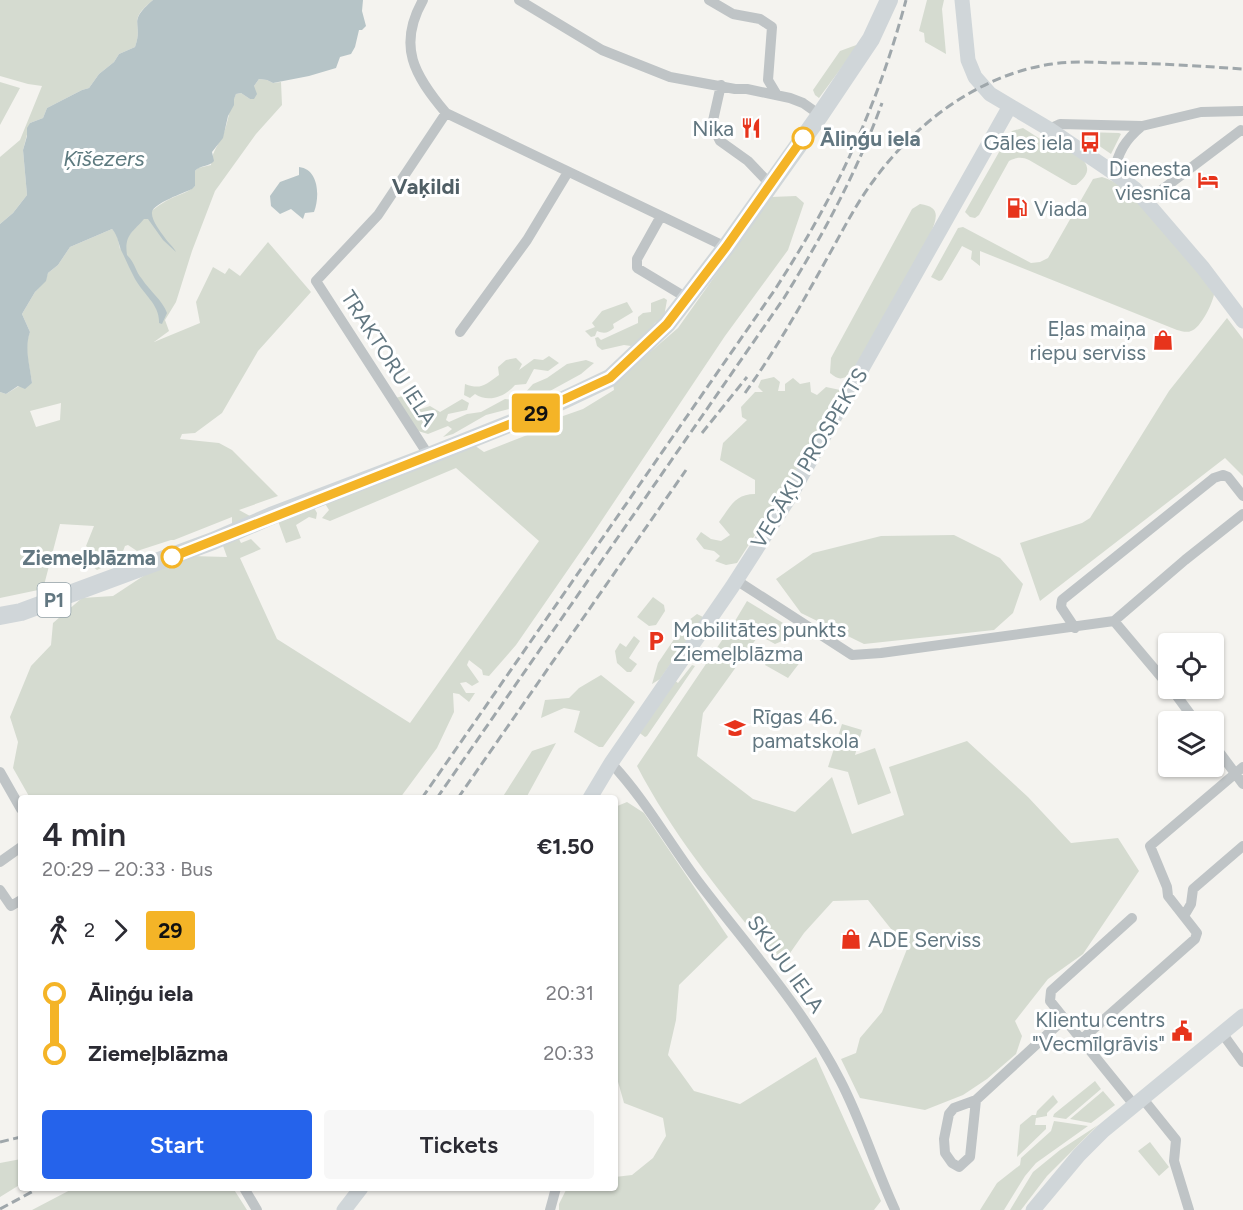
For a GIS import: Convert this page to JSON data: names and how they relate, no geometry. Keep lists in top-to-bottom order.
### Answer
{
  "streets": {
    "main road": ["VECĀĶU PROSPEKTS", "P1"],
    "street": ["TRAKTORU IELA", "SKUJU IELA"]
  },
  "crossings": [
    ["TRAKTORU IELA", "P1"],
    ["VECĀĶU PROSPEKTS", "SKUJU IELA"]
  ],
  "districts": ["Vaķildi"],
  "water": ["Ķīšezers"],
  "places": {
    "restaurant": ["Nika"],
    "other": ["Āliņģu iela", "Ziemeļblāzma"],
    "bus stop": ["Gāles iela"],
    "hotel": ["Dienesta viesnīca"],
    "fuel station": ["Viada"],
    "shop": ["Eļas maiņa riepu serviss", "ADE Serviss"],
    "parking": ["Mobilitātes punkts Ziemeļblāzma"],
    "school or university": ["Rīgas 46. pamatskola"],
    "public building": ["Klientu centrs \"Vecmīlgrāvis\""]
  },
  "lines": ["bus line 29"],
  "page": {
    "on_map": "29",
    "heading": ["4 min", "20:29 – 20:33 · Bus", "€1.50"],
    "legs": ["2", "29"],
    "list": [
      {
        "name": "Āliņģu iela",
        "value": "20:31"
      },
      {
        "name": "Ziemeļblāzma",
        "value": "20:33"
      }
    ],
    "buttons": ["Start", "Tickets"]
  }
}
